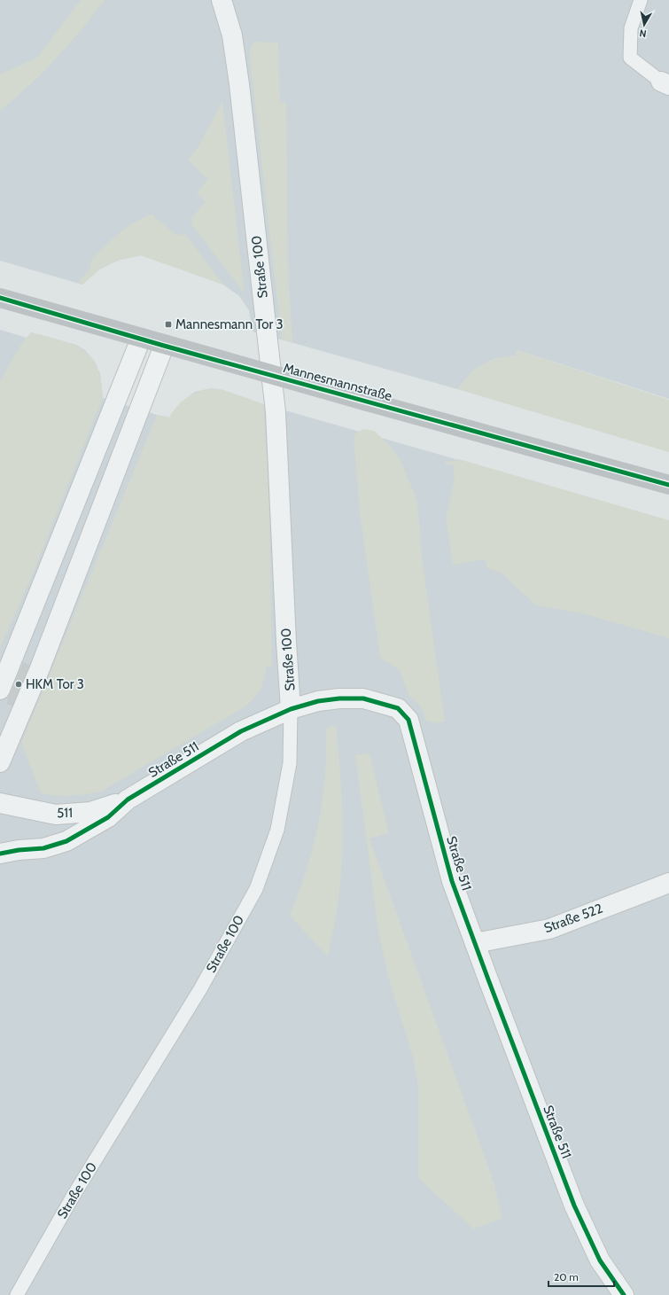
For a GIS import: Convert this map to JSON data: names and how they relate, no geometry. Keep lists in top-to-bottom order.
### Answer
{
  "streets": {
    "main road": ["Mannesmannstraße"],
    "street": [
      "Straße 100",
      "Straße 511",
      "511",
      "Straße 522"
    ]
  },
  "crossings": [
    ["Straße 100", "Straße 511"],
    ["Straße 511", "511"],
    ["Straße 511", "Straße 522"]
  ],
  "places": {
    "transit": ["Mannesmann Tor 3"],
    "other": ["HKM Tor 3"]
  },
  "scale_bar": "20 m",
  "north": "bottom"
}
